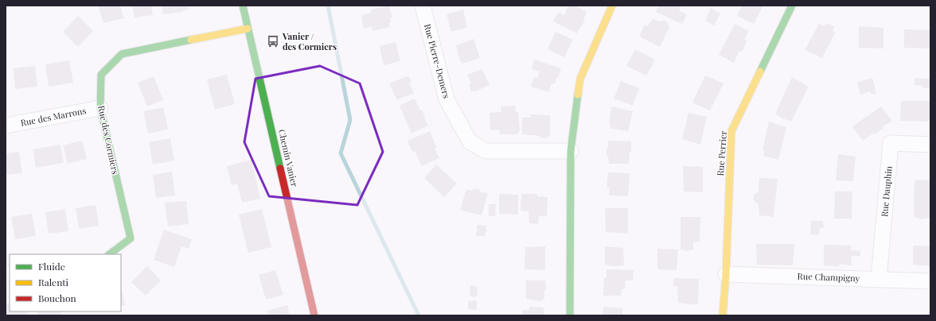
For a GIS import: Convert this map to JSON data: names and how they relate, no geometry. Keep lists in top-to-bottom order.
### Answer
{
  "streets": {
    "street": [
      "Rue Pierre-Demers",
      "Rue des Marrons",
      "Rue des Cormiers",
      "Rue Perrier",
      "Chemin Vanier",
      "Rue Dauphin",
      "Rue Champigny"
    ]
  },
  "crossings": [
    ["Rue des Marrons", "Rue des Cormiers"],
    ["Rue des Cormiers", "Chemin Vanier"],
    ["Rue Perrier", "Rue Champigny"],
    ["Rue Dauphin", "Rue Champigny"]
  ],
  "places": {
    "bus stop": ["Vanier / des Cormiers"]
  },
  "legend": ["Fluide", "Ralenti", "Bouchon"]
}
